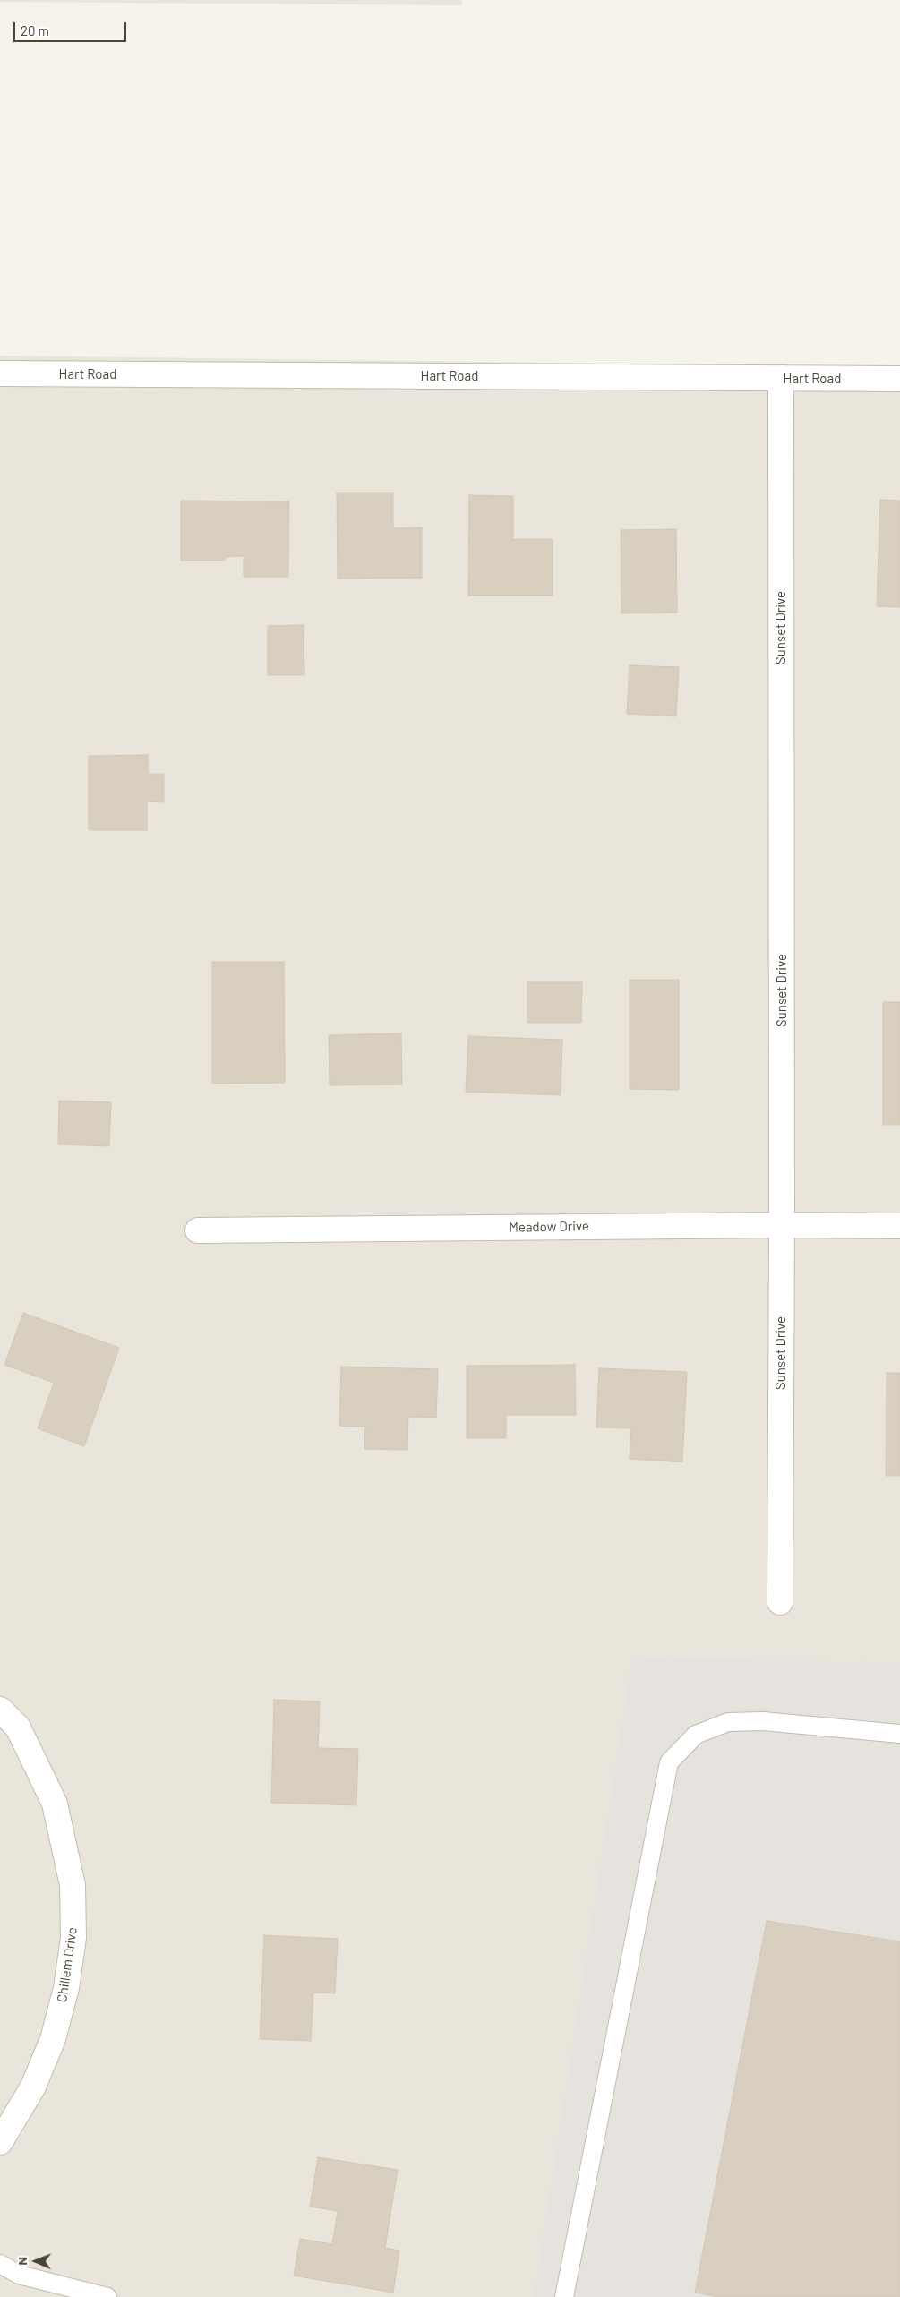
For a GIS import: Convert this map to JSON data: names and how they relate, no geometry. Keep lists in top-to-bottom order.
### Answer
{
  "streets": {
    "street": [
      "Hart Road",
      "Sunset Drive",
      "Meadow Drive",
      "Chillem Drive"
    ]
  },
  "crossings": [
    ["Hart Road", "Sunset Drive"],
    ["Sunset Drive", "Meadow Drive"]
  ],
  "scale_bar": "20 m",
  "north": "left"
}
